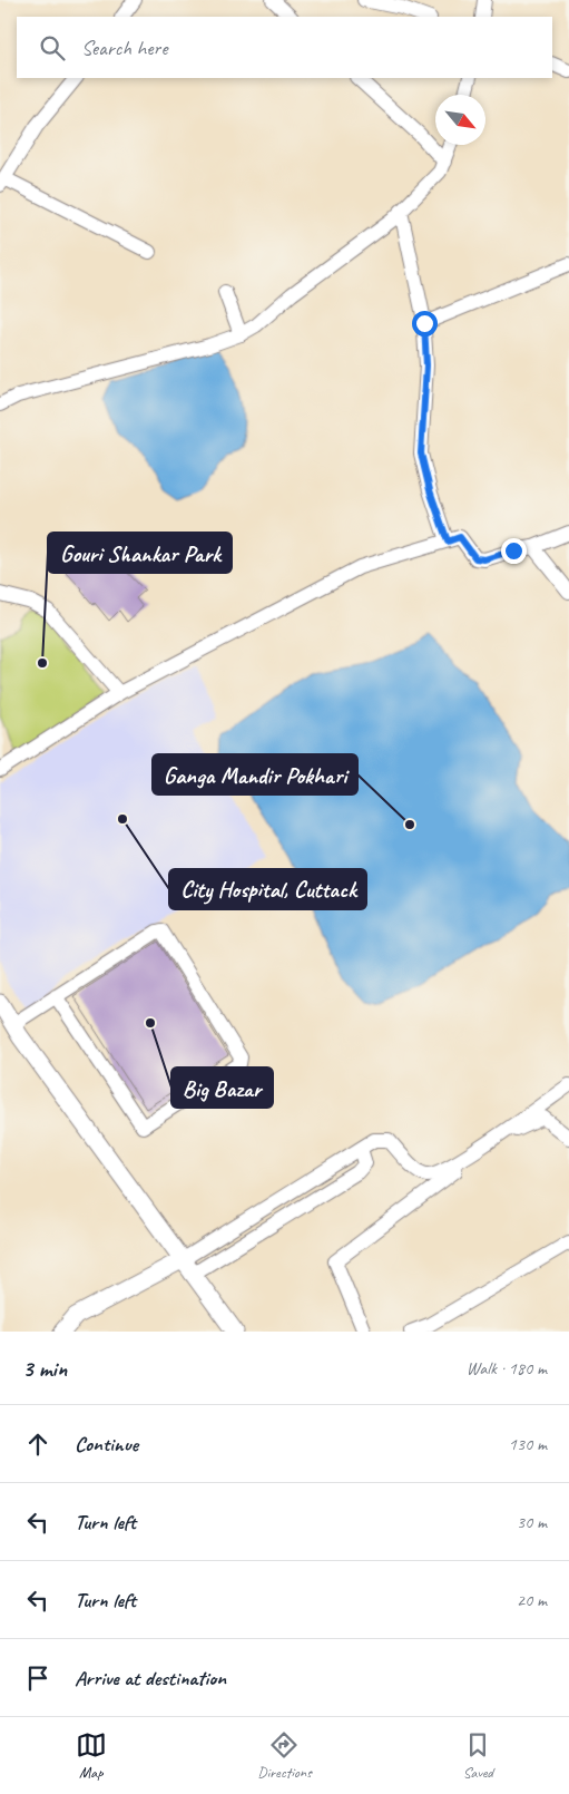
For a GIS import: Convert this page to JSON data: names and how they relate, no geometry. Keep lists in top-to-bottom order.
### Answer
{
  "places": [
    "Gouri Shankar Park",
    "City Hospital, Cuttack",
    "Ganga Mandir Pokhari",
    "Big Bazar"
  ],
  "north": "bottom right",
  "page": {
    "search": "Search here",
    "heading": ["3 min", "Walk · 180 m"],
    "list": [
      ["Continue", "130 m"],
      ["Turn left", "30 m"],
      ["Turn left", "20 m"],
      "Arrive at destination"
    ],
    "nav": ["Map", "Directions", "Saved"]
  }
}
